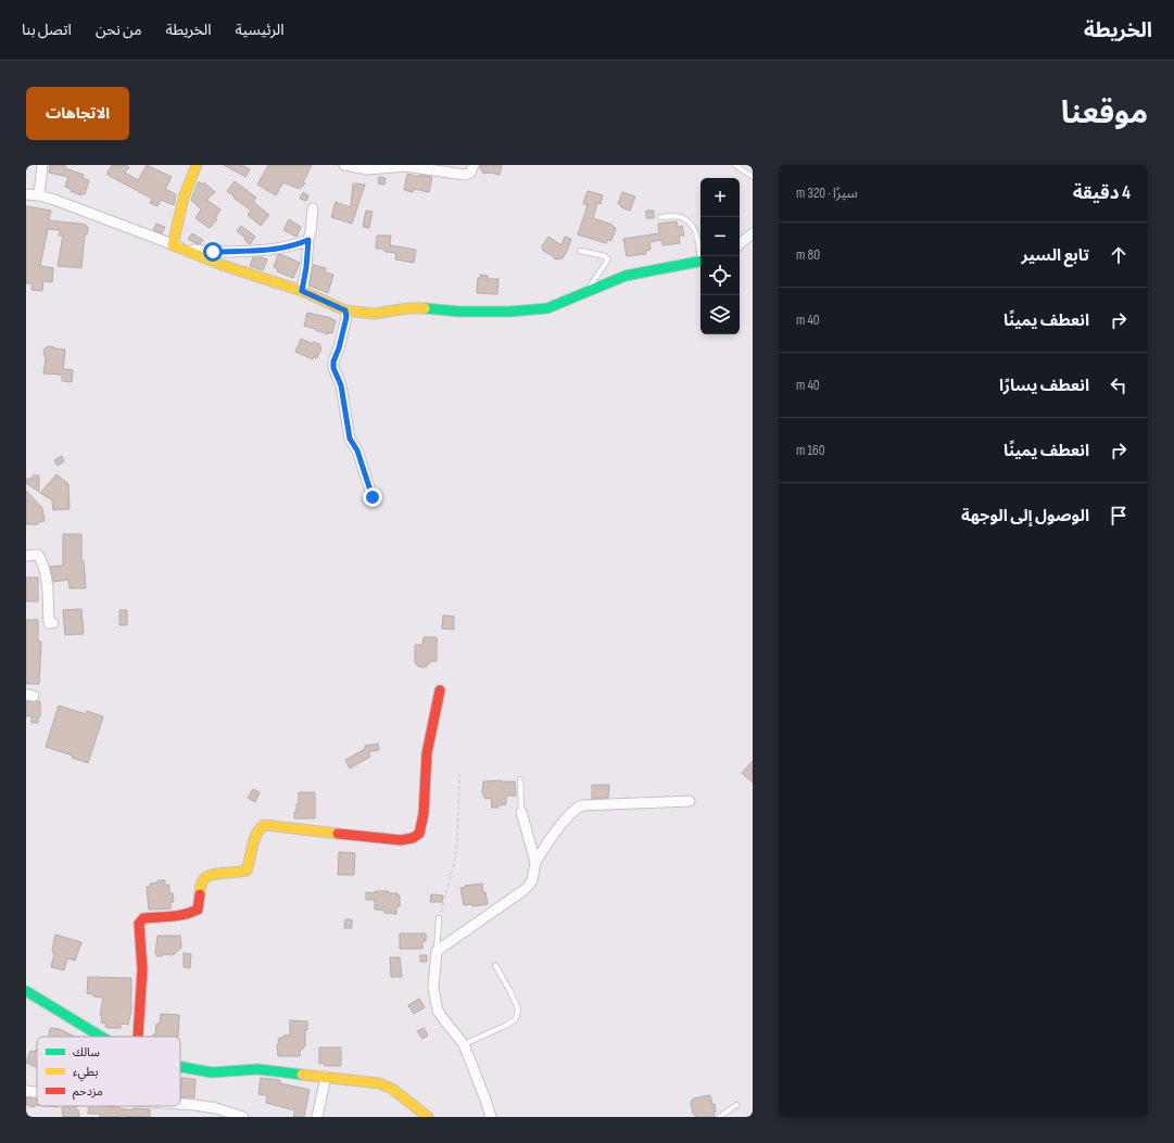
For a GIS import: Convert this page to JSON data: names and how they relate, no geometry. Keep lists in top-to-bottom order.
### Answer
{
  "legend": ["سالك", "بطيء", "مزدحم"],
  "page": {
    "header": "الخريطة",
    "nav": [
      "الرئيسية",
      "الخريطة",
      "من نحن",
      "اتصل بنا"
    ],
    "title": "موقعنا",
    "buttons": "الاتجاهات",
    "heading": ["4 دقيقة", "سيرًا · 320 m"],
    "map_buttons": ["+", "−"],
    "list": [
      ["تابع السير", "80 m"],
      ["انعطف يمينًا", "40 m"],
      ["انعطف يسارًا", "40 m"],
      ["انعطف يمينًا", "160 m"],
      "الوصول إلى الوجهة"
    ]
  }
}
